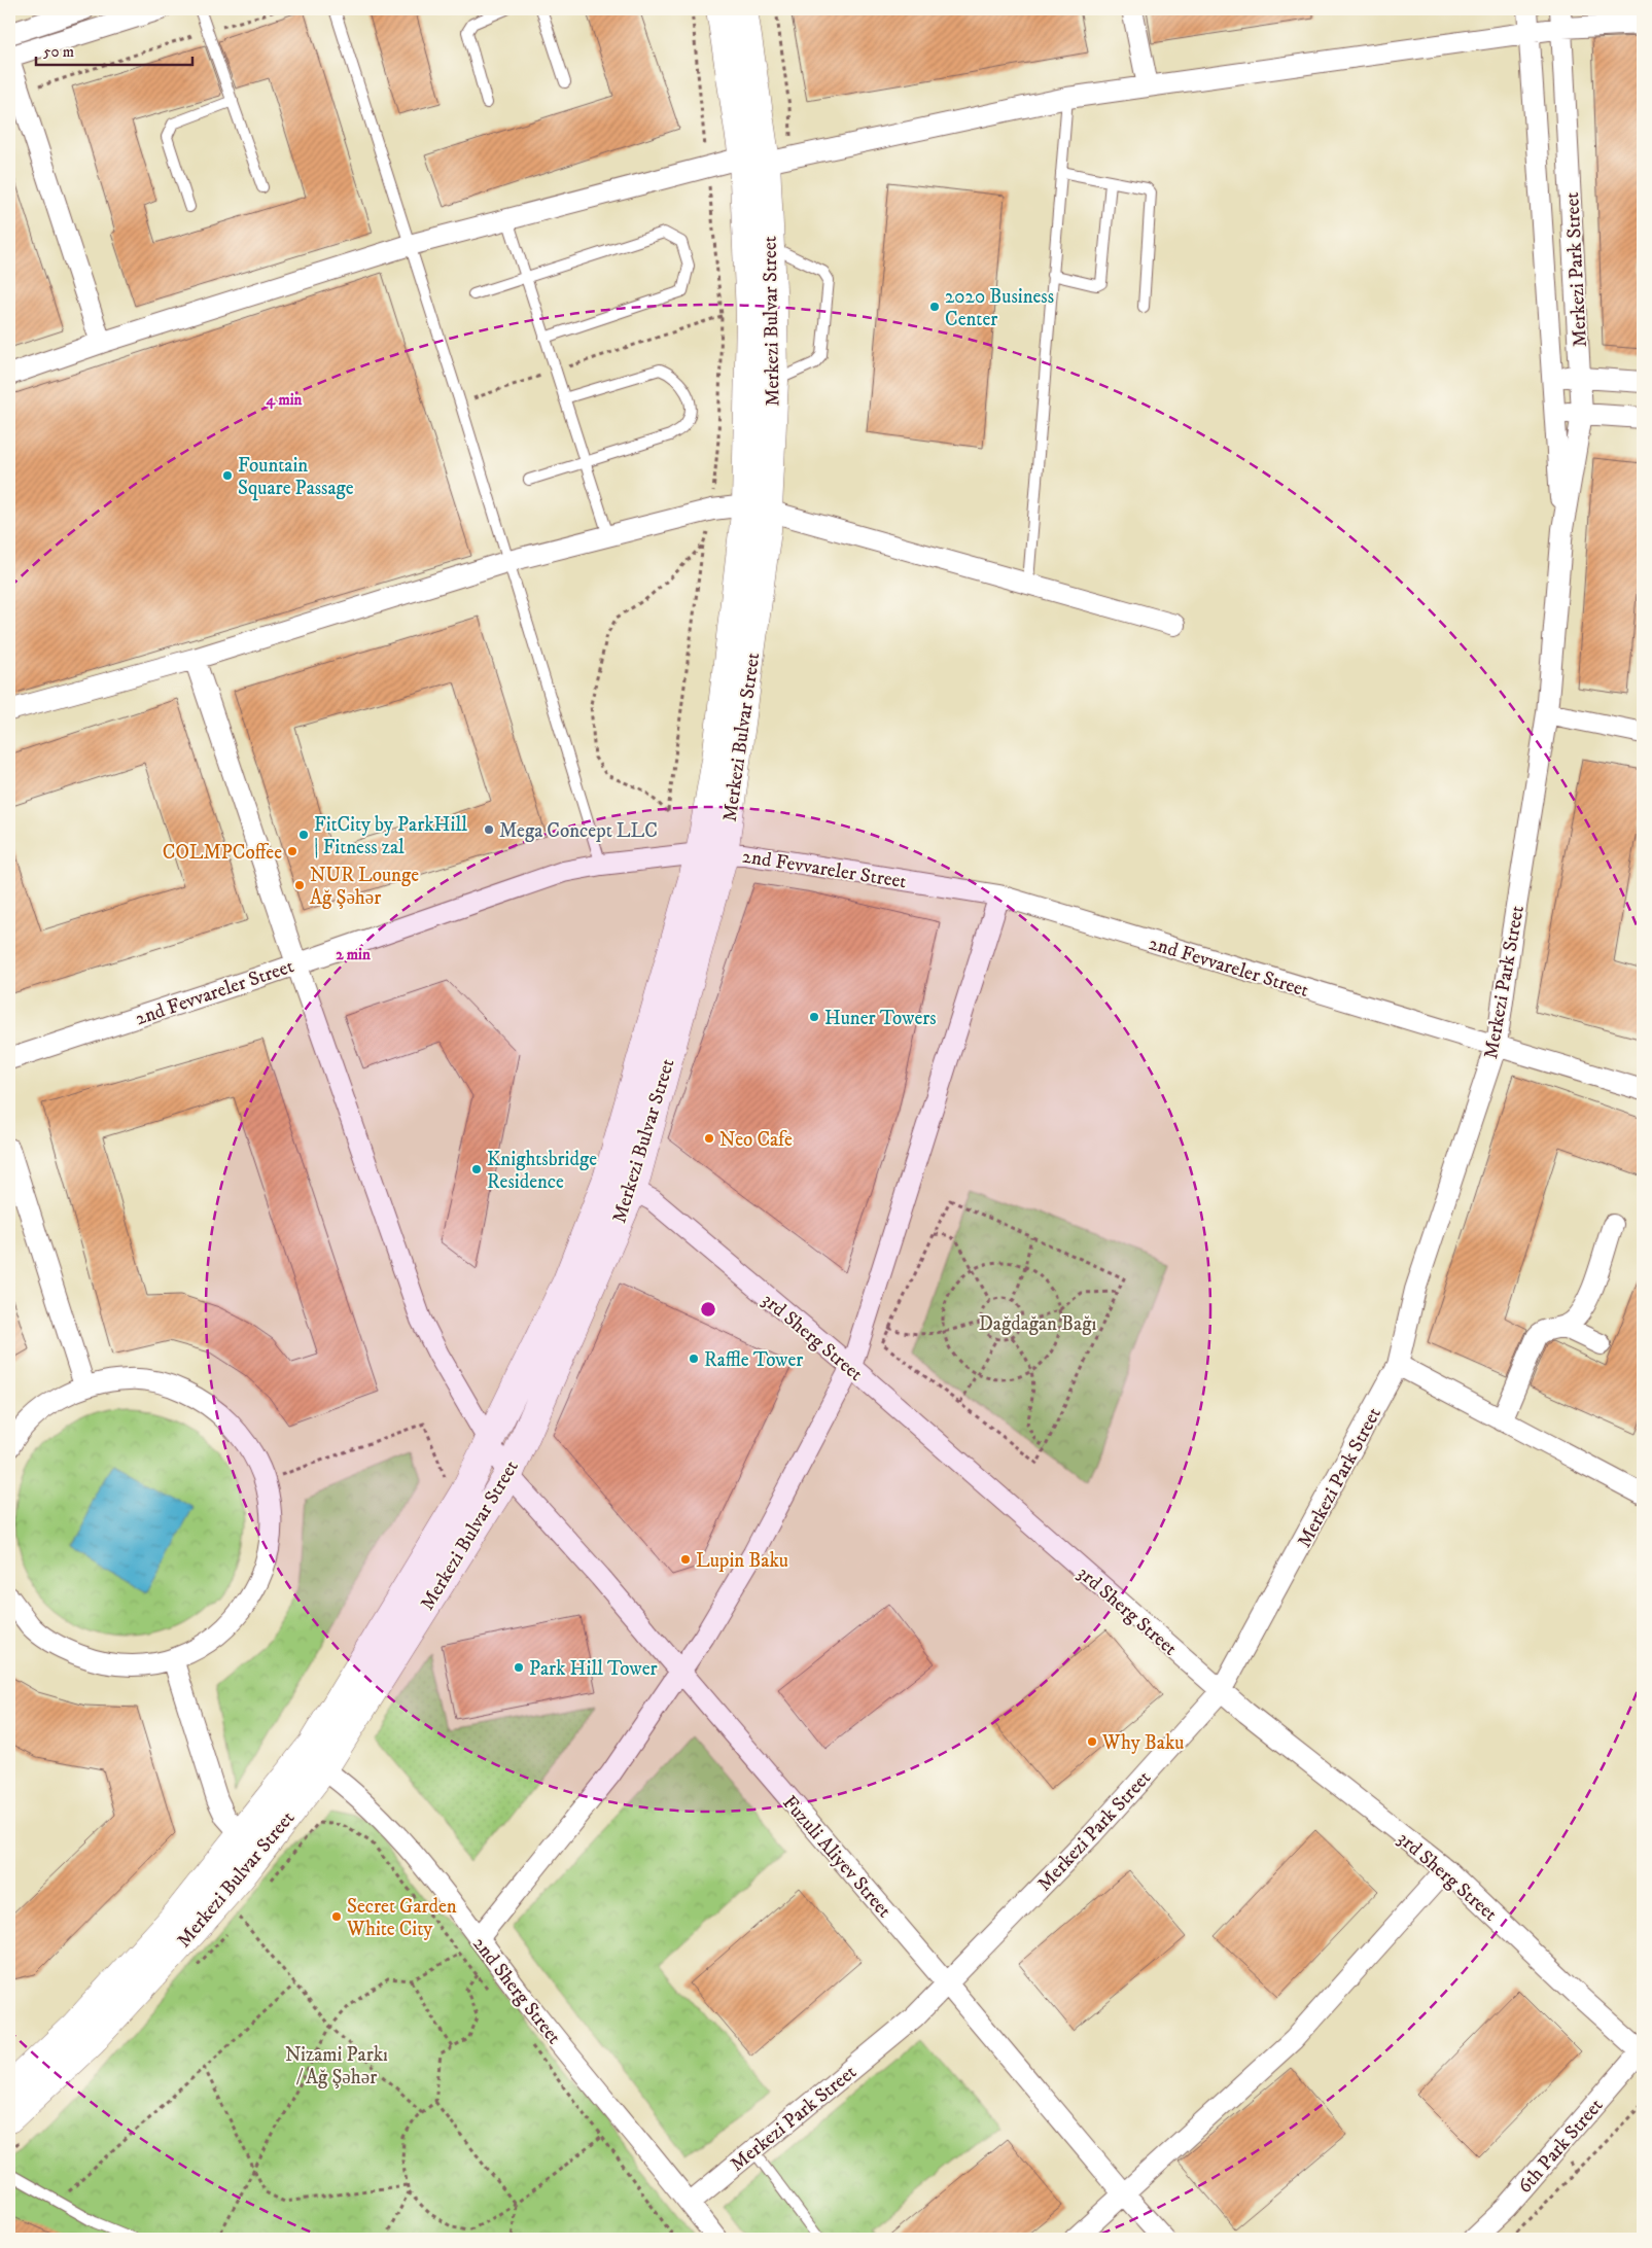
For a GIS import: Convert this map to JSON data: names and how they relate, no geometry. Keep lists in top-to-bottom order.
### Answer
{
  "streets": {
    "street": [
      "Merkezi Park Street",
      "Merkezi Bulvar Street",
      "2nd Fevvareler Street",
      "3rd Sherg Street",
      "Fuzuli Aliyev Street",
      "2nd Sherg Street",
      "6th Park Street"
    ]
  },
  "crossings": [
    ["Merkezi Park Street", "2nd Fevvareler Street"],
    ["Merkezi Park Street", "3rd Sherg Street"],
    ["Merkezi Park Street", "Fuzuli Aliyev Street"],
    ["Merkezi Park Street", "2nd Sherg Street"],
    ["Merkezi Bulvar Street", "2nd Fevvareler Street"],
    ["Merkezi Bulvar Street", "3rd Sherg Street"],
    ["Merkezi Bulvar Street", "Fuzuli Aliyev Street"],
    ["Merkezi Bulvar Street", "2nd Sherg Street"],
    ["2nd Fevvareler Street", "Fuzuli Aliyev Street"],
    ["3rd Sherg Street", "6th Park Street"]
  ],
  "parks": ["Dağdağan Bağı", "Nizami Parkı / Ağ Şəhər"],
  "places": [
    "2020 Business Center",
    "Fountain Square Passage",
    "Mega Concept LLC",
    "FitCity by ParkHill | Fitness zal",
    "COLMPCoffee",
    "NUR Lounge Ağ Şəhər",
    "Huner Towers",
    "Neo Cafe",
    "Knightsbridge Residence",
    "Raffle Tower",
    "Lupin Baku",
    "Park Hill Tower",
    "Why Baku",
    "Secret Garden White City"
  ],
  "scale_bar": "50 m",
  "rings": ["4 min", "2 min"]
}
